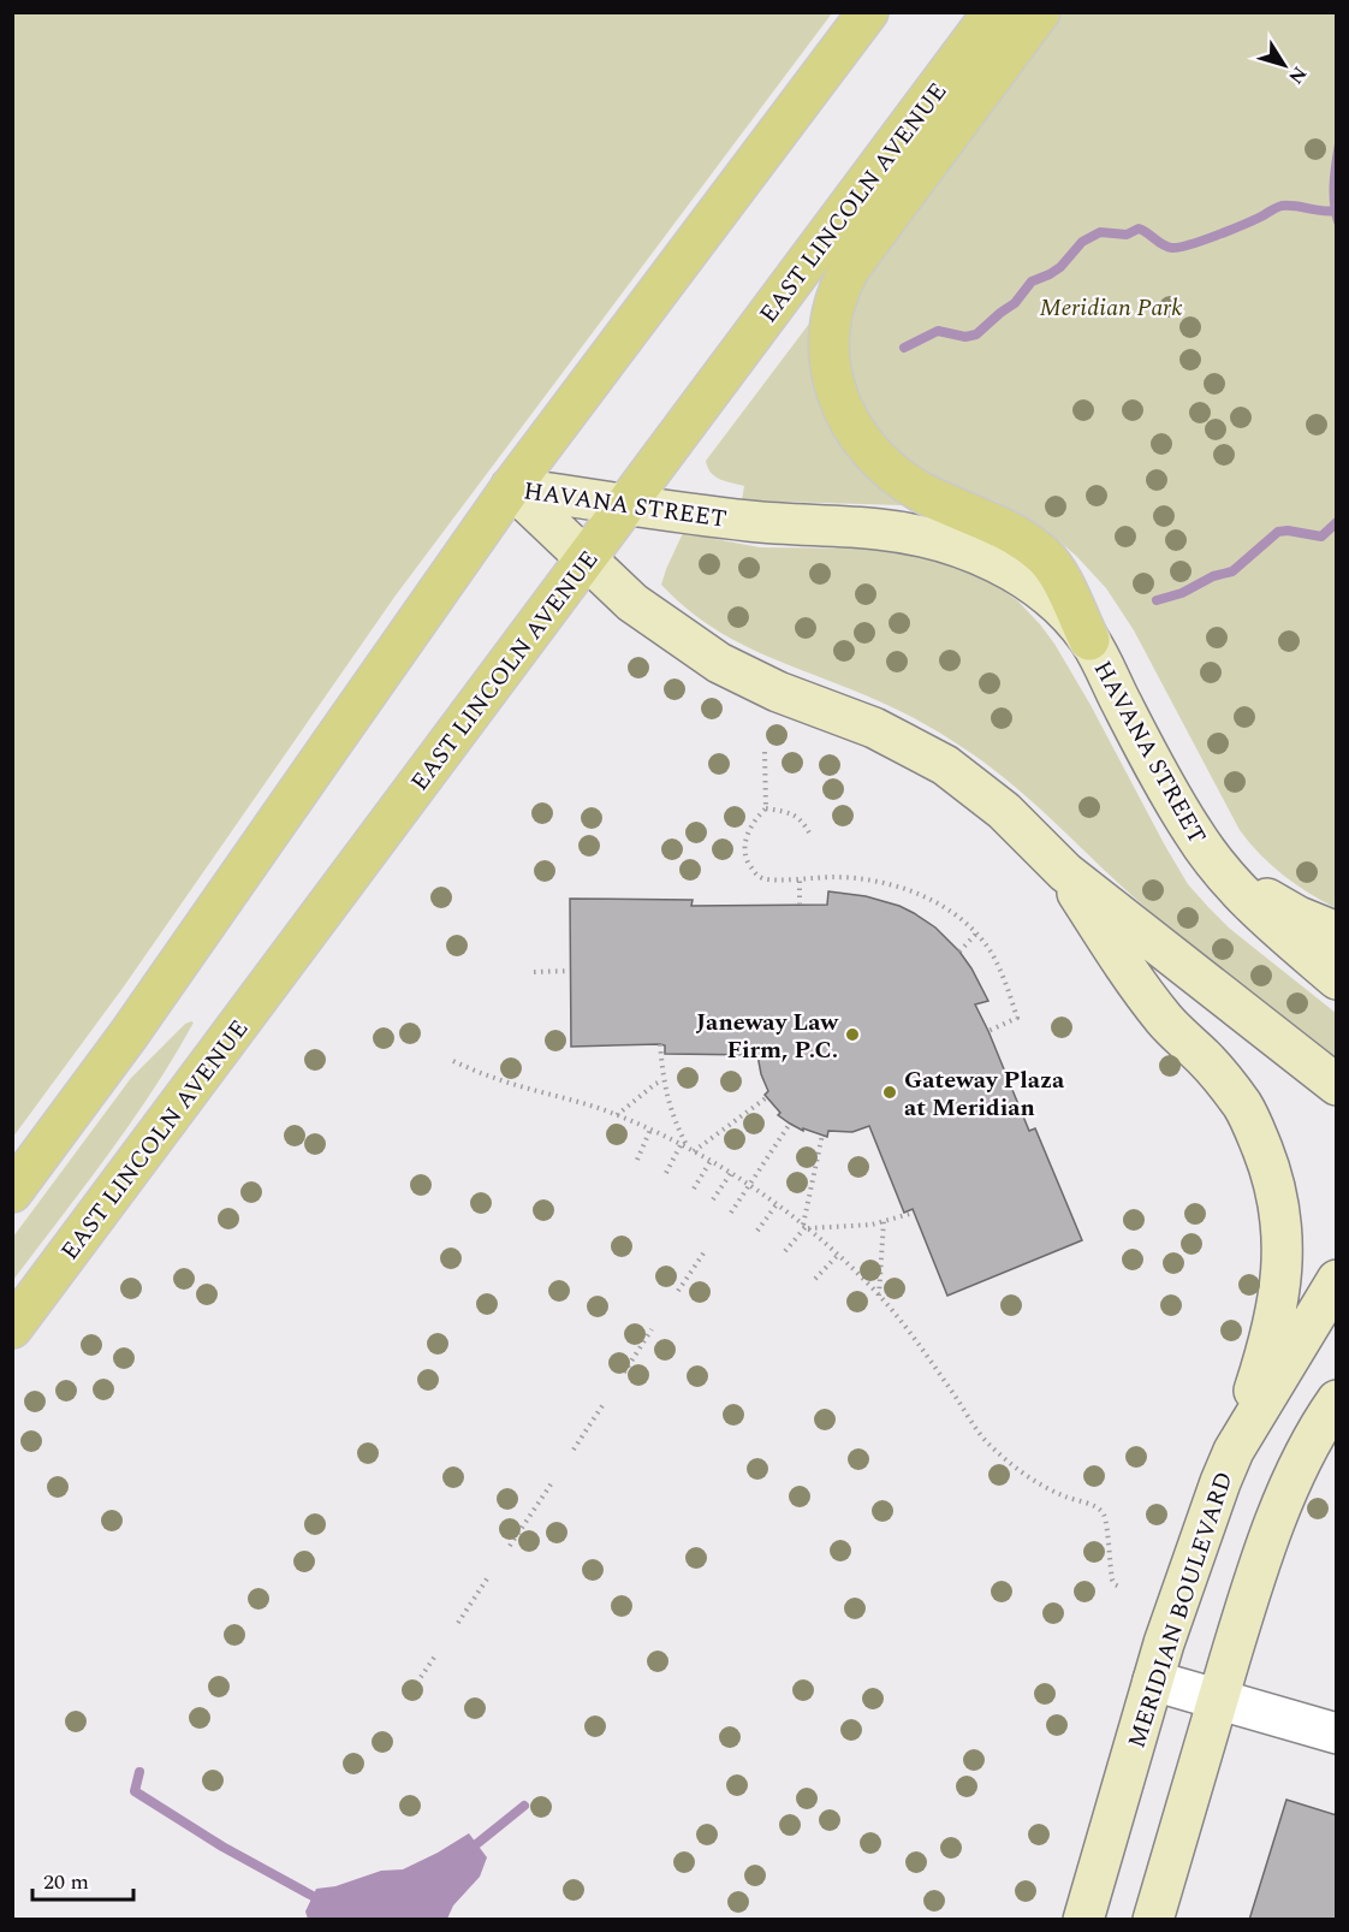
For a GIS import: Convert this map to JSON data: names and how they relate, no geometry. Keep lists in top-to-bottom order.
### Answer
{
  "streets": {
    "main road": ["EAST LINCOLN AVENUE", "HAVANA STREET", "MERIDIAN BOULEVARD"]
  },
  "crossings": [
    ["EAST LINCOLN AVENUE", "HAVANA STREET"]
  ],
  "parks": ["Meridian Park"],
  "places": ["Janeway Law Firm, P.C.", "Gateway Plaza at Meridian"],
  "scale_bar": "20 m",
  "north": "bottom right"
}
